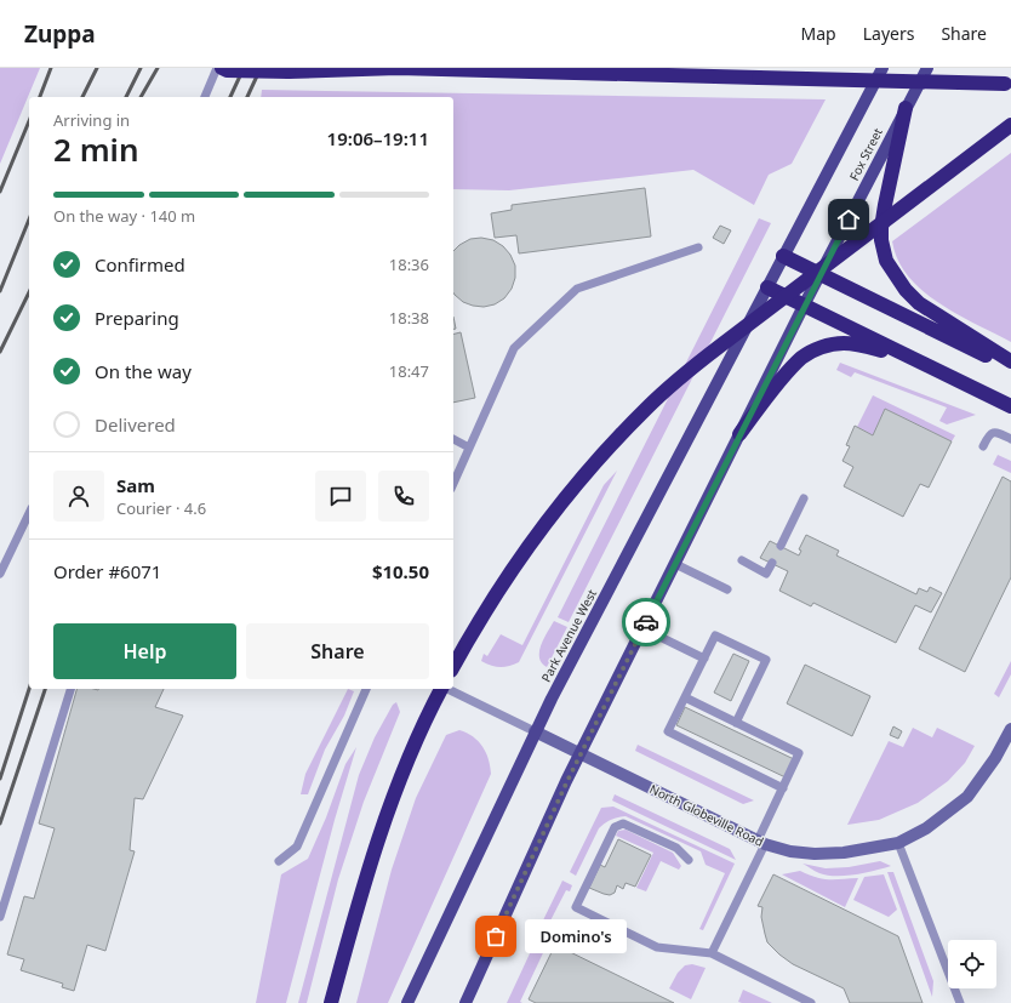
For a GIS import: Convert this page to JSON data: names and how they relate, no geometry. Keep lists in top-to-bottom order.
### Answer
{
  "streets": {
    "main road": ["Fox Street", "Park Avenue West"],
    "street": ["North Globeville Road"]
  },
  "crossings": [
    ["Fox Street", "Park Avenue West"],
    ["Park Avenue West", "North Globeville Road"]
  ],
  "places": ["Domino's"],
  "page": {
    "header": "Zuppa",
    "nav": ["Map", "Layers", "Share"],
    "heading": ["2 min", "Arriving in", "19:06–19:11"],
    "panel": [
      "Sam",
      "Courier · 4.6",
      "Order #6071",
      "$10.50"
    ],
    "bar": "On the way · 140 m",
    "list": [
      ["Confirmed", "18:36"],
      ["Preparing", "18:38"],
      ["On the way", "18:47"],
      "Delivered"
    ],
    "buttons": ["Help", "Share"],
    "bubble": "Domino's"
  }
}
